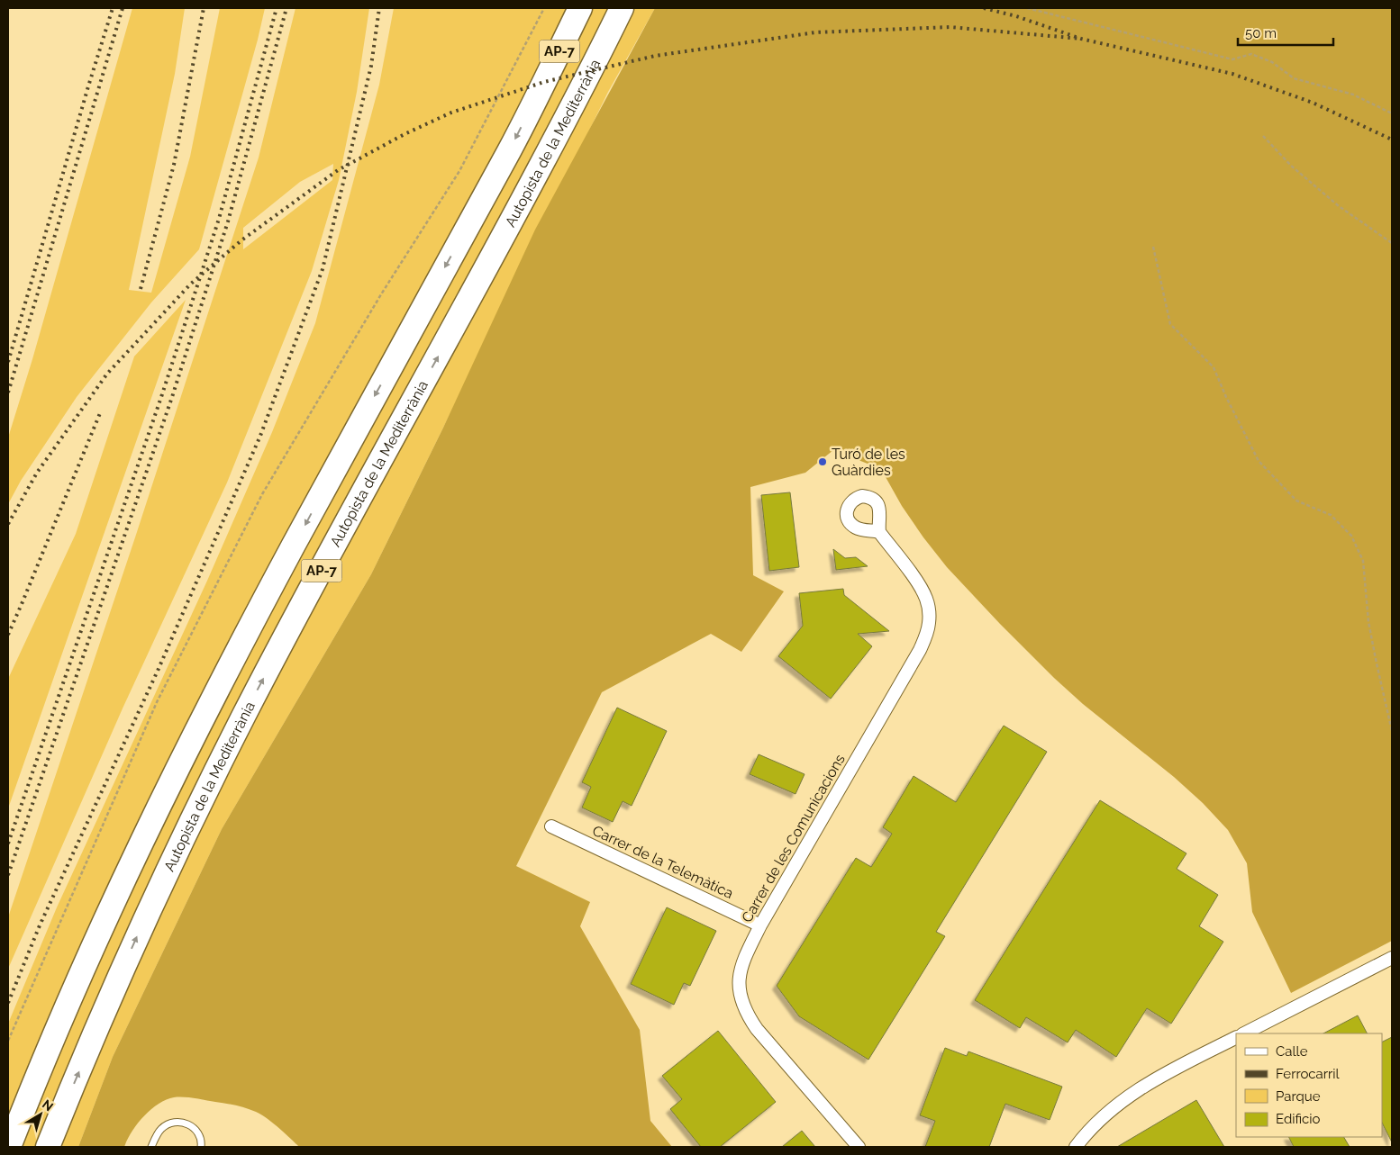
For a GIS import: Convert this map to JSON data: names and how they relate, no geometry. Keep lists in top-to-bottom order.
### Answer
{
  "streets": {
    "highway": ["AP-7", "Autopista de la Mediterrània"],
    "street": ["Carrer de les Comunicacions", "Carrer de la Telemàtica"]
  },
  "crossings": [
    ["Carrer de les Comunicacions", "Carrer de la Telemàtica"]
  ],
  "places": ["Turó de les Guàrdies"],
  "legend": [
    "Calle",
    "Ferrocarril",
    "Parque",
    "Edificio"
  ],
  "scale_bar": "50 m",
  "north": "top right"
}
